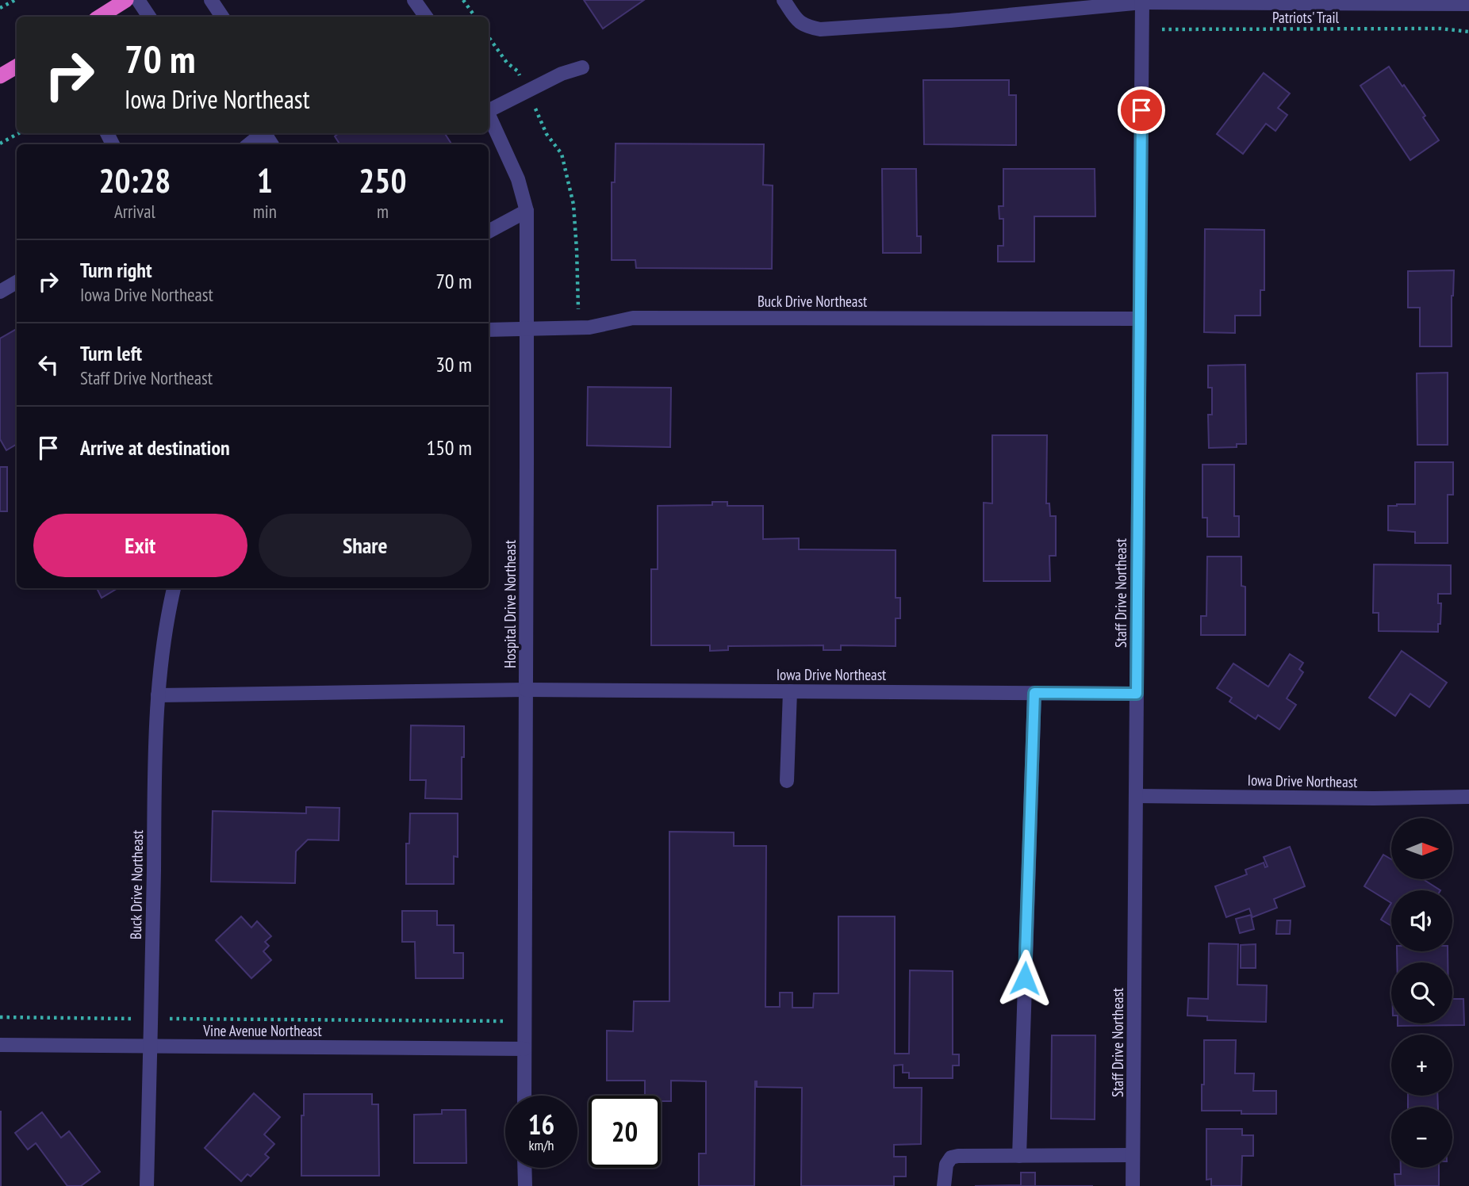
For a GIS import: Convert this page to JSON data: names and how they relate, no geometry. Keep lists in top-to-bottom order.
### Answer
{
  "streets": {
    "street": [
      "Buck Drive Northeast",
      "Staff Drive Northeast",
      "Hospital Drive Northeast",
      "Iowa Drive Northeast",
      "Vine Avenue Northeast"
    ],
    "path": ["Patriots' Trail"]
  },
  "crossings": [
    ["Patriots' Trail", "Staff Drive Northeast"],
    ["Buck Drive Northeast", "Staff Drive Northeast"],
    ["Buck Drive Northeast", "Hospital Drive Northeast"],
    ["Buck Drive Northeast", "Iowa Drive Northeast"],
    ["Buck Drive Northeast", "Vine Avenue Northeast"],
    ["Staff Drive Northeast", "Iowa Drive Northeast"],
    ["Hospital Drive Northeast", "Iowa Drive Northeast"],
    ["Hospital Drive Northeast", "Vine Avenue Northeast"]
  ],
  "north": "right",
  "page": {
    "turn": ["70 m", "Iowa Drive Northeast"],
    "eta": [
      "20:28",
      "Arrival",
      "1",
      "min",
      "250",
      "m"
    ],
    "list": [
      {
        "name": "Turn right",
        "note": "Iowa Drive Northeast",
        "value": "70 m"
      },
      {
        "name": "Turn left",
        "note": "Staff Drive Northeast",
        "value": "30 m"
      },
      {
        "name": "Arrive at destination",
        "value": "150 m"
      }
    ],
    "buttons": ["Exit", "Share"],
    "map_buttons": ["+", "−"],
    "speed": "16 km/h",
    "limit": "20"
  }
}
